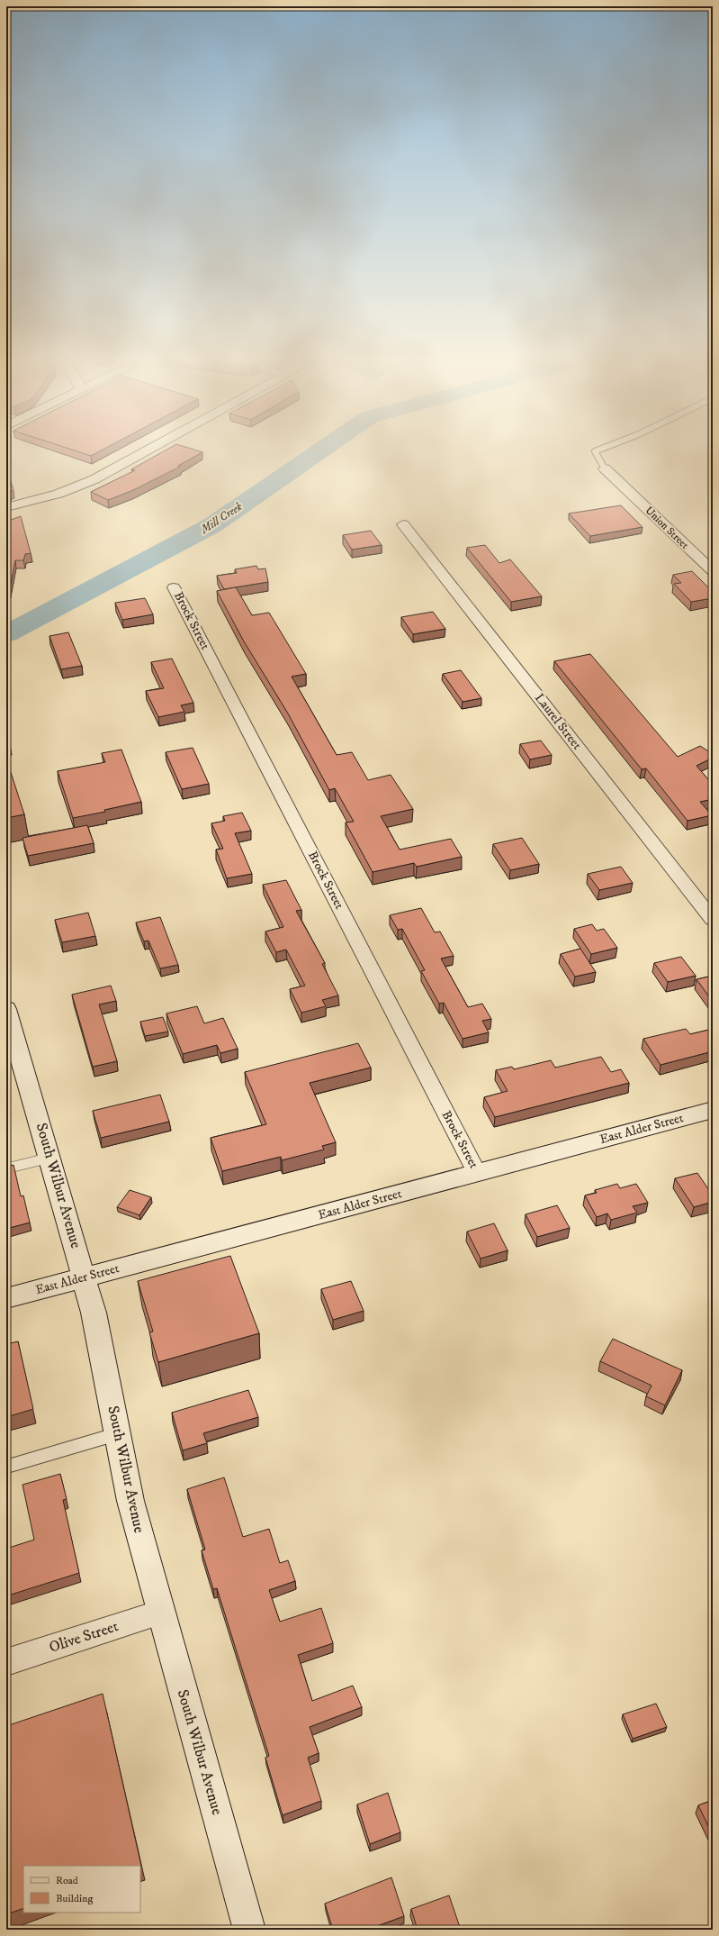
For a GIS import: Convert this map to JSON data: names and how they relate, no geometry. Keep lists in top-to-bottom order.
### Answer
{
  "streets": {
    "main road": ["East Alder Street", "South Wilbur Avenue"],
    "street": [
      "Union Street",
      "Brock Street",
      "Laurel Street",
      "Olive Street"
    ]
  },
  "crossings": [
    ["Brock Street", "East Alder Street"],
    ["East Alder Street", "South Wilbur Avenue"],
    ["South Wilbur Avenue", "Olive Street"]
  ],
  "water": ["Mill Creek"],
  "legend": ["Road", "Building"]
}
